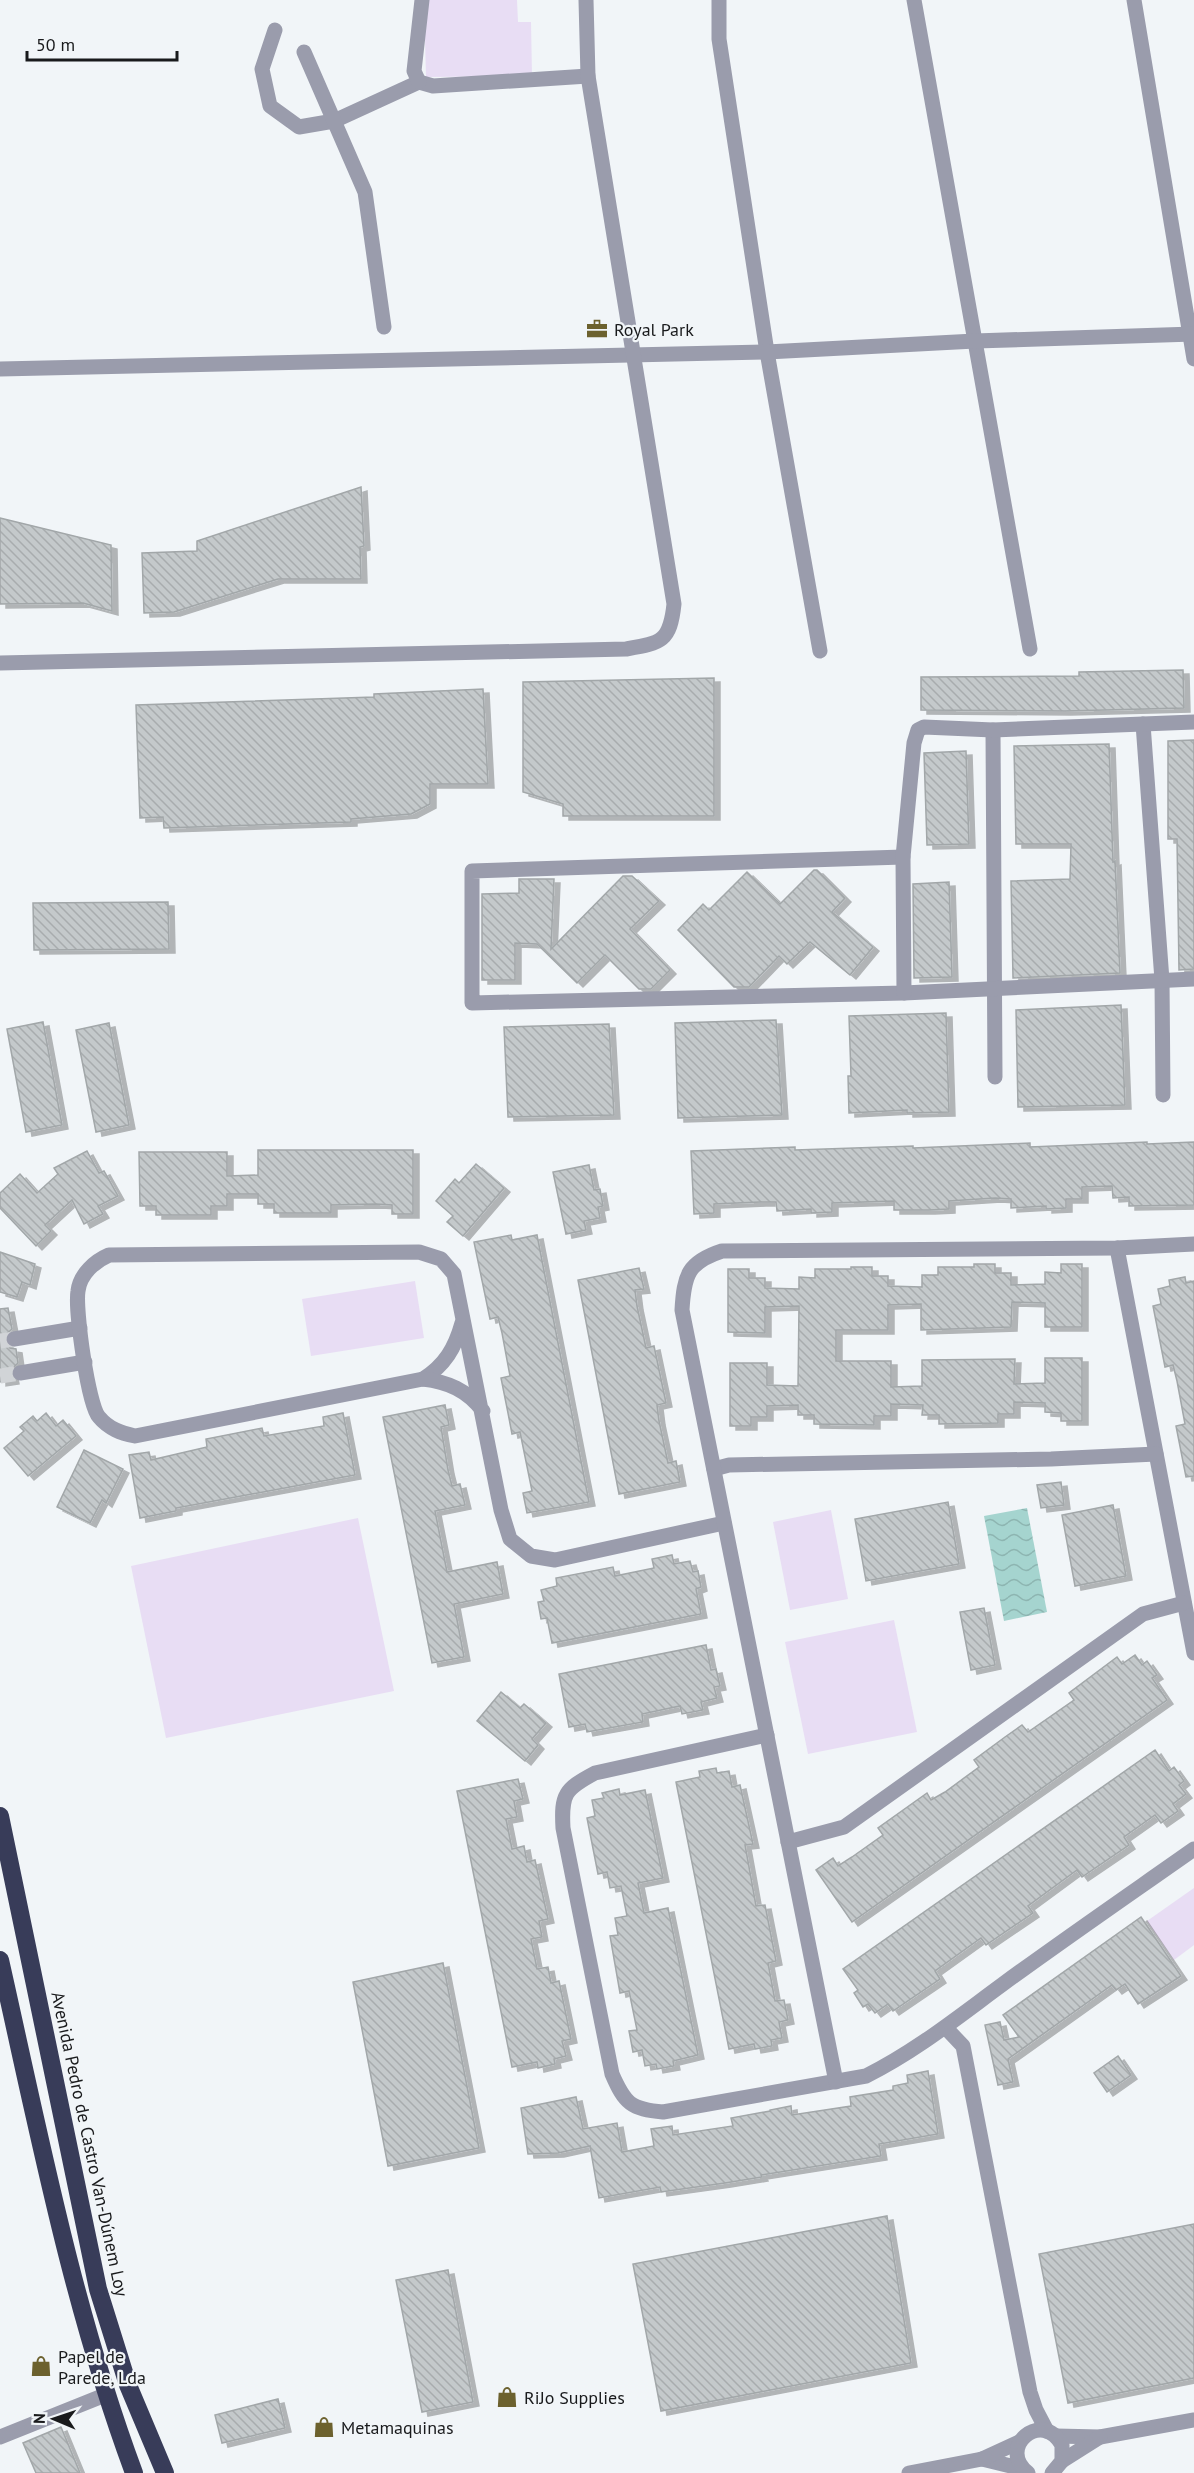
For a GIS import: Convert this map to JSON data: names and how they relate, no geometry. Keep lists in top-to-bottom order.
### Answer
{
  "streets": {
    "highway": ["Avenida Pedro de Castro Van-Dúnem Loy"]
  },
  "places": {
    "office": ["Royal Park"],
    "shop": ["Papel de Parede, Lda", "RiJo Supplies", "Metamaquinas"]
  },
  "scale_bar": "50 m",
  "north": "left"
}
